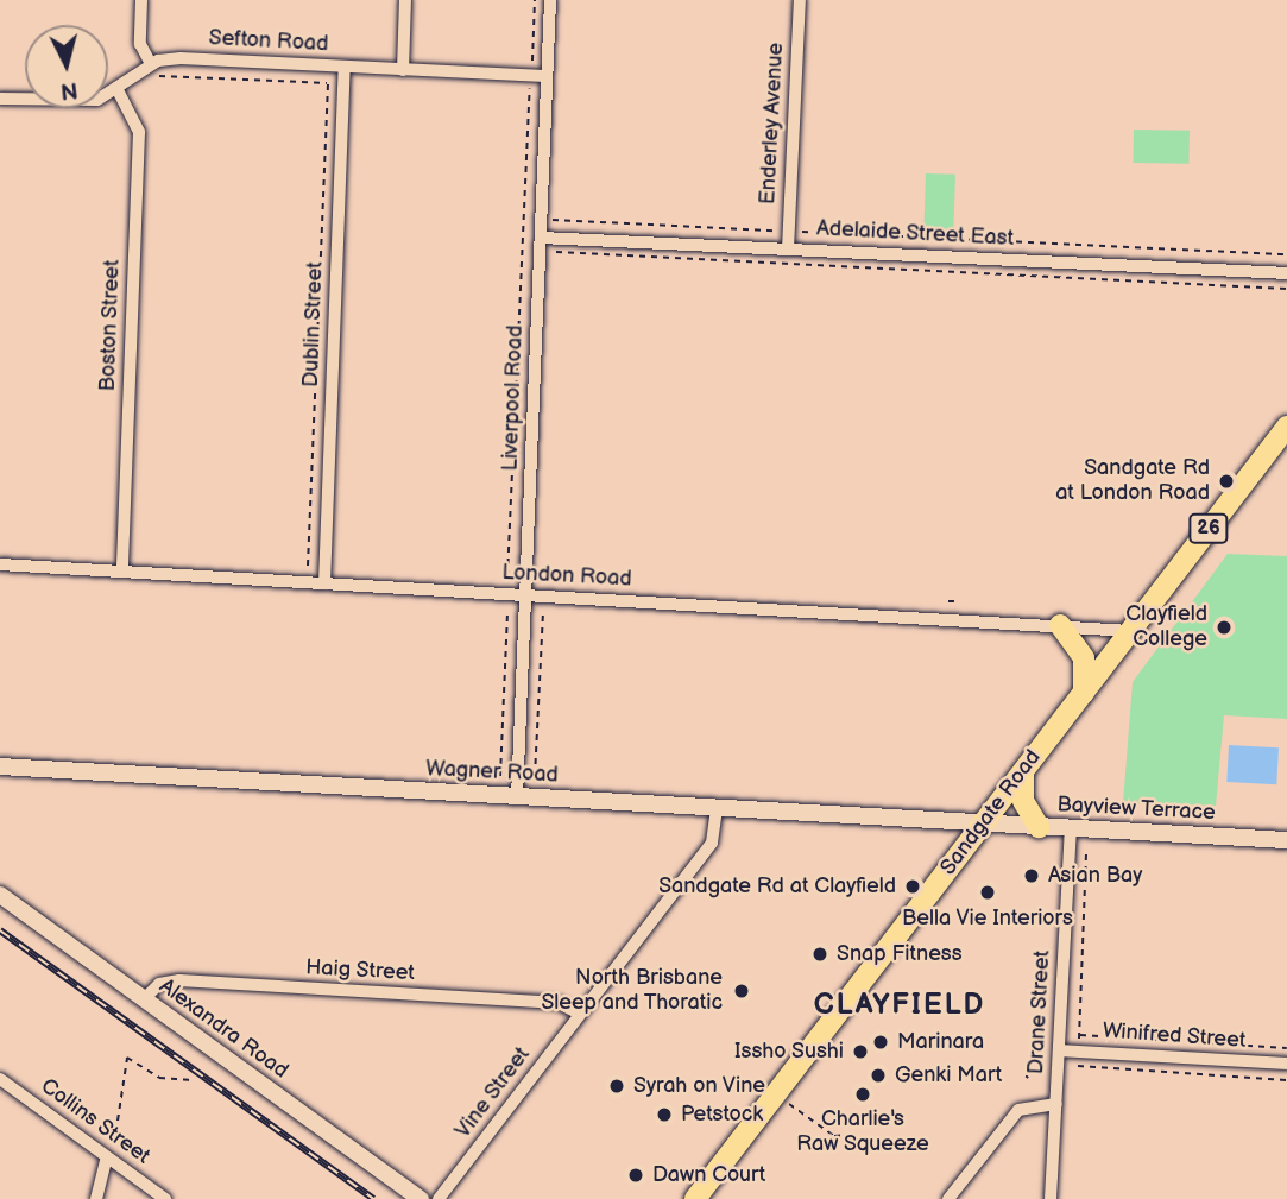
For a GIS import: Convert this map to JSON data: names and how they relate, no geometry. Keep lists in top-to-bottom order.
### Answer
{
  "streets": {
    "highway": ["26", "Sandgate Road"],
    "street": [
      "Sefton Road",
      "Enderley Avenue",
      "Adelaide Street East",
      "Dublin Street",
      "Boston Street",
      "Liverpool Road",
      "London Road",
      "Wagner Road",
      "Bayview Terrace",
      "Haig Street",
      "Drane Street",
      "Alexandra Road",
      "Winifred Street",
      "Vine Street",
      "Collins Street"
    ]
  },
  "crossings": [
    ["Sefton Road", "Dublin Street"],
    ["Sefton Road", "Boston Street"],
    ["Sefton Road", "Liverpool Road"],
    ["Enderley Avenue", "Adelaide Street East"],
    ["Adelaide Street East", "Liverpool Road"],
    ["Dublin Street", "London Road"],
    ["Boston Street", "London Road"],
    ["Liverpool Road", "London Road"],
    ["Liverpool Road", "Wagner Road"],
    ["London Road", "Sandgate Road"],
    ["Wagner Road", "Bayview Terrace"],
    ["Wagner Road", "Sandgate Road"],
    ["Wagner Road", "Vine Street"],
    ["Bayview Terrace", "Sandgate Road"],
    ["Bayview Terrace", "Drane Street"],
    ["Haig Street", "Alexandra Road"],
    ["Haig Street", "Vine Street"],
    ["Drane Street", "Winifred Street"]
  ],
  "districts": ["CLAYFIELD"],
  "places": [
    "Sandgate Rd at London Road",
    "Clayfield College",
    "Asian Bay",
    "Sandgate Rd at Clayfield",
    "Bella Vie Interiors",
    "Snap Fitness",
    "North Brisbane Sleep and Thoratic",
    "Marinara",
    "Issho Sushi",
    "Genki Mart",
    "Syrah on Vine",
    "Charlie's Raw Squeeze",
    "Petstock",
    "Dawn Court"
  ],
  "north": "bottom"
}
